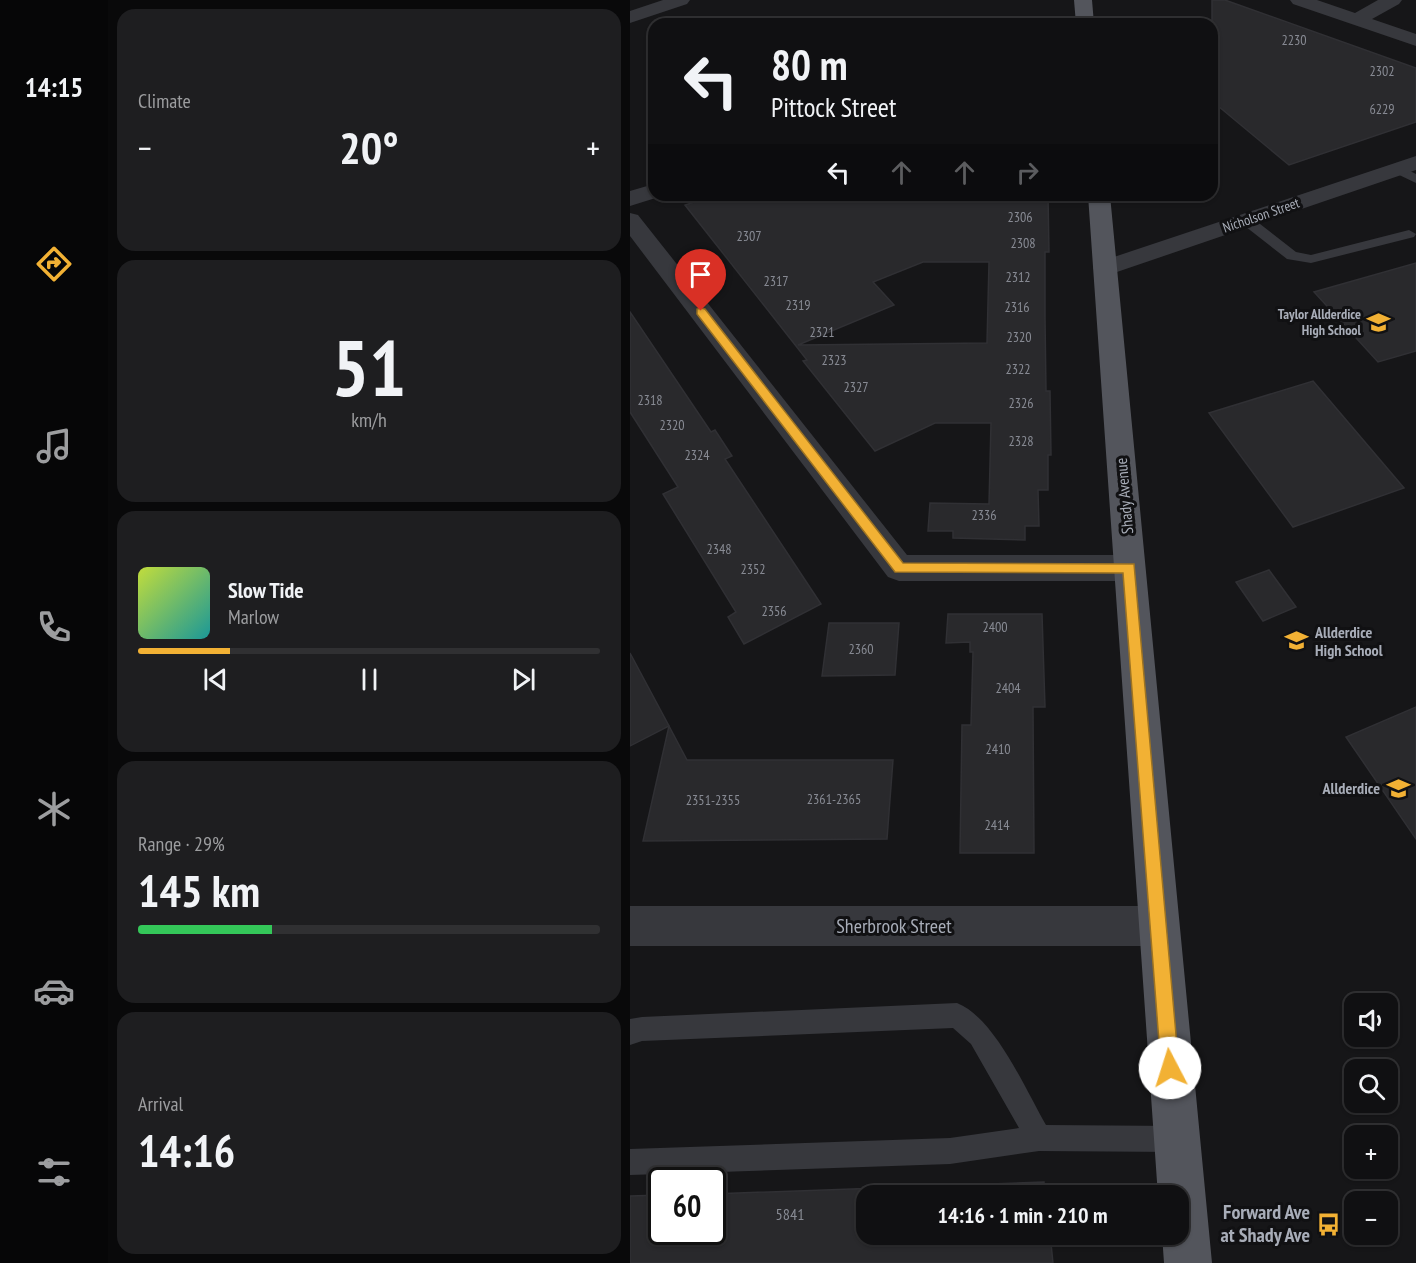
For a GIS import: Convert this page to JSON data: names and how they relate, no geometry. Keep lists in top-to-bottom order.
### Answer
{
  "streets": {
    "main road": ["Shady Avenue"],
    "street": ["Nicholson Street", "Sherbrook Street"]
  },
  "crossings": [
    ["Nicholson Street", "Shady Avenue"],
    ["Shady Avenue", "Sherbrook Street"]
  ],
  "places": {
    "school or university": ["Taylor Allderdice High School", "Allderdice High School", "Allderdice"],
    "bus stop": ["Forward Ave at Shady Ave"]
  },
  "house_numbers": [
    "2230",
    "2302",
    "6229",
    "2306",
    "2307",
    "2308",
    "2312",
    "2317",
    "2319",
    "2316",
    "2321",
    "2320",
    "2323",
    "2322",
    "2327",
    "2318",
    "2326",
    "2320",
    "2328",
    "2324",
    "2336",
    "2348",
    "2352",
    "2356",
    "2400",
    "2360",
    "2404",
    "2410",
    "2361-2365",
    "2351-2355",
    "2414",
    "5841"
  ],
  "page": {
    "tabs": "14:15",
    "tile": [
      "Climate",
      ["51", "km/h"],
      ["Range · 29%", "145 km"],
      ["Arrival", "14:16"]
    ],
    "turn": ["80 m", "Pittock Street"],
    "heat": ["−", "20°", "+"],
    "song": ["Slow Tide", "Marlow"],
    "map_buttons": ["+", "−"],
    "limit": "60",
    "trip": "14:16 · 1 min · 210 m"
  }
}
